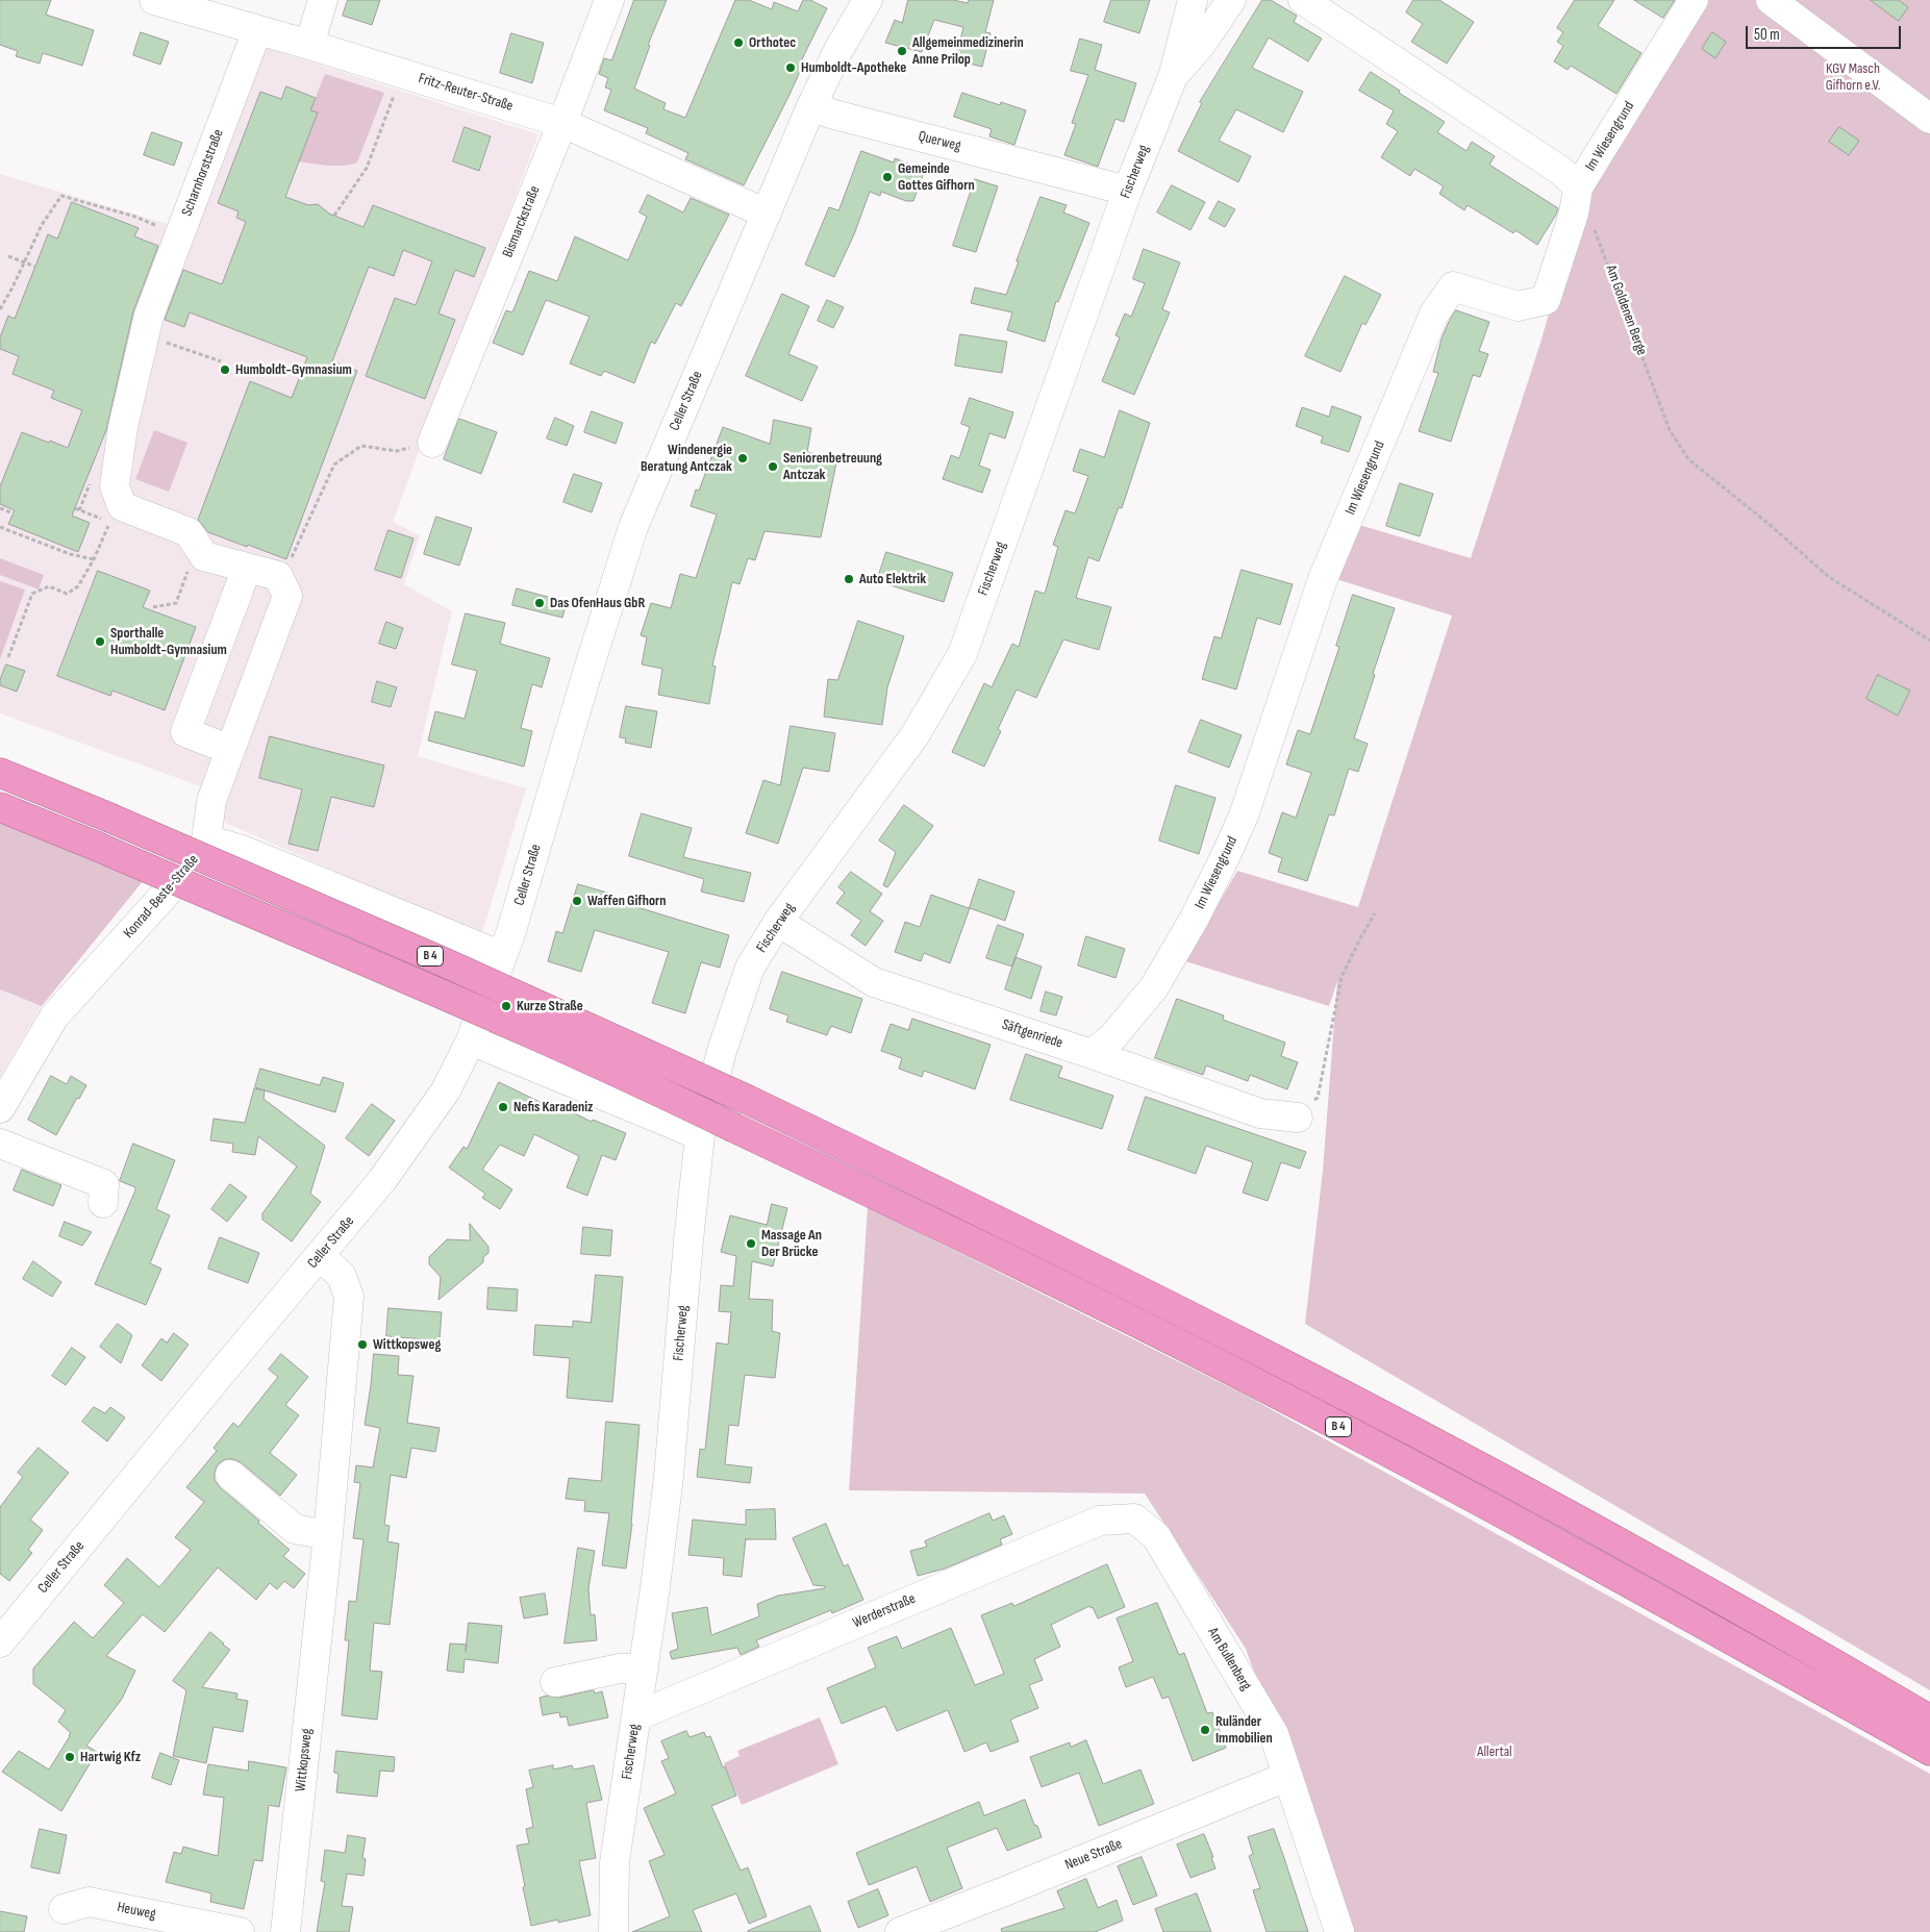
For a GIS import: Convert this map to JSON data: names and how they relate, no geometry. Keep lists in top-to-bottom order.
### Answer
{
  "streets": {
    "highway": ["B 4"],
    "street": [
      "Fritz-Reuter-Straße",
      "Im Wiesengrund",
      "Querweg",
      "Fischerweg",
      "Scharnhorststraße",
      "Bismarckstraße",
      "Celler Straße",
      "Konrad-Beste-Straße",
      "Säftgenriede",
      "Werderstraße",
      "Am Bullenberg",
      "Wittkopsweg",
      "Neue Straße",
      "Heuweg"
    ],
    "path": ["Am Goldenen Berge"]
  },
  "crossings": [
    ["Fritz-Reuter-Straße", "Scharnhorststraße"],
    ["Fritz-Reuter-Straße", "Bismarckstraße"],
    ["Fritz-Reuter-Straße", "Celler Straße"],
    ["Im Wiesengrund", "Säftgenriede"],
    ["Querweg", "Fischerweg"],
    ["Querweg", "Celler Straße"],
    ["Fischerweg", "Säftgenriede"],
    ["Fischerweg", "Werderstraße"],
    ["Celler Straße", "Konrad-Beste-Straße"],
    ["Celler Straße", "Wittkopsweg"],
    ["Werderstraße", "Am Bullenberg"],
    ["Am Bullenberg", "Neue Straße"]
  ],
  "parks": ["KGV Masch Gifhorn e.V.", "Allertal"],
  "places": [
    "Orthotec",
    "Allgemeinmedizinerin Anne Prilop",
    "Humboldt-Apotheke",
    "Gemeinde Gottes Gifhorn",
    "Humboldt-Gymnasium",
    "Windenergie Beratung Antczak",
    "Seniorenbetreuung Antczak",
    "Auto Elektrik",
    "Das OfenHaus GbR",
    "Sporthalle Humboldt-Gymnasium",
    "Waffen Gifhorn",
    "Kurze Straße",
    "Nefis Karadeniz",
    "Massage An Der Brücke",
    "Wittkopsweg",
    "Ruländer Immobilien",
    "Hartwig Kfz"
  ],
  "scale_bar": "50 m"
}
